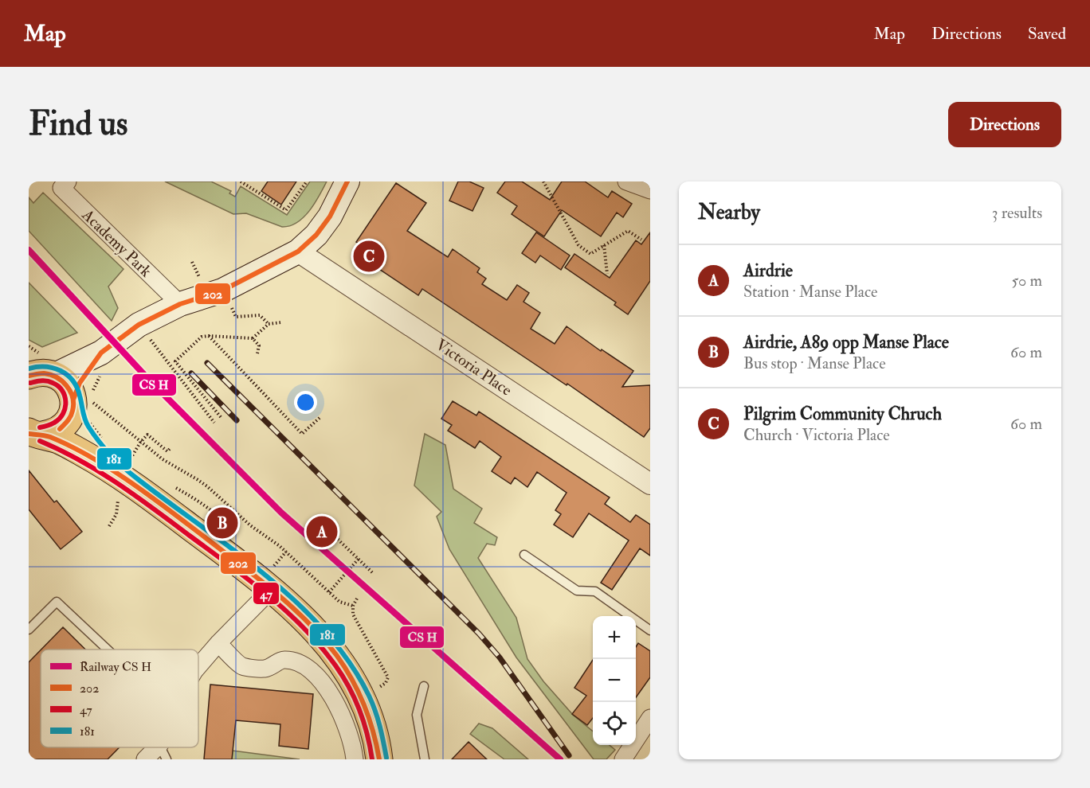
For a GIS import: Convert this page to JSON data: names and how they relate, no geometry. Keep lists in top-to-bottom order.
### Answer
{
  "streets": {
    "street": ["Academy Park", "Victoria Place"]
  },
  "lines": ["transit line 202", "transit line 181", "transit line 47"],
  "legend": [
    "Railway CS H",
    "202",
    "47",
    "181"
  ],
  "page": {
    "header": "Map",
    "nav": ["Map", "Directions", "Saved"],
    "buttons": "Directions",
    "title": "Find us",
    "heading": ["Nearby", "3 results"],
    "pins": ["C", "B", "A"],
    "list": [
      {
        "mark": "A",
        "name": "Airdrie",
        "note": "Station · Manse Place",
        "value": "50 m"
      },
      {
        "mark": "B",
        "name": "Airdrie, A89 opp Manse Place",
        "note": "Bus stop · Manse Place",
        "value": "60 m"
      },
      {
        "mark": "C",
        "name": "Pilgrim Community Chruch",
        "note": "Church · Victoria Place",
        "value": "60 m"
      }
    ],
    "map_buttons": ["+", "−"]
  }
}
